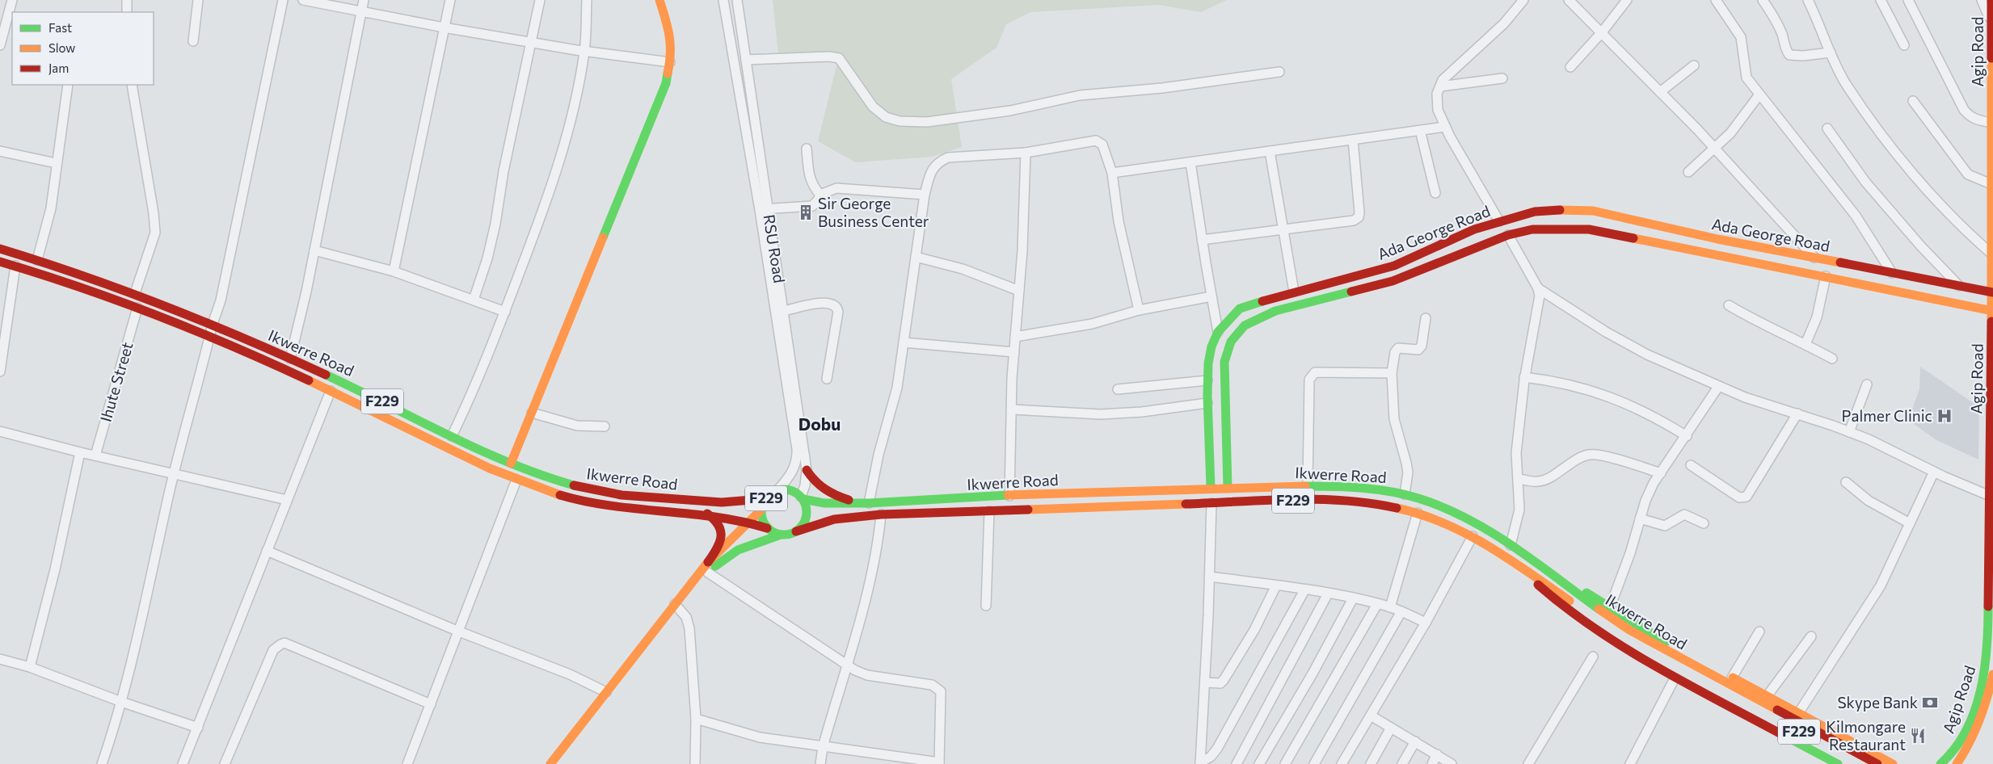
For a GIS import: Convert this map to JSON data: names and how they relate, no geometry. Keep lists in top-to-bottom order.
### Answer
{
  "streets": {
    "main road": [
      "Agip Road",
      "Ada George Road",
      "Ikwerre Road",
      "F229"
    ],
    "street": ["RSU Road", "Ihute Street"]
  },
  "crossings": [
    ["Agip Road", "Ada George Road"],
    ["Ada George Road", "Ikwerre Road"],
    ["RSU Road", "Ikwerre Road"],
    ["RSU Road", "F229"],
    ["Ikwerre Road", "Ihute Street"],
    ["Ikwerre Road", "F229"]
  ],
  "districts": ["Dobu"],
  "places": {
    "building": ["Sir George Business Center"],
    "hospital": ["Palmer Clinic"],
    "bank": ["Skype Bank"],
    "restaurant": ["Kilmongare Restaurant"]
  },
  "legend": ["Fast", "Slow", "Jam"]
}
